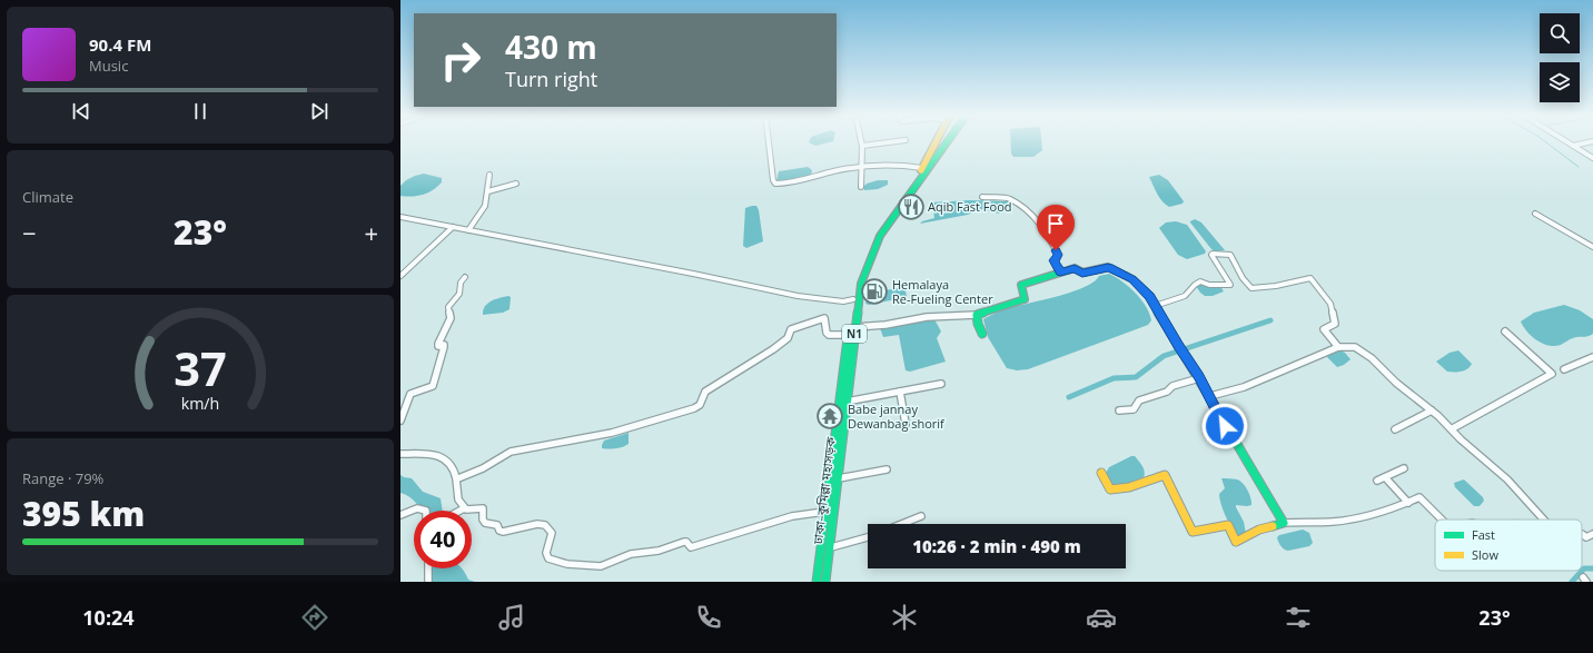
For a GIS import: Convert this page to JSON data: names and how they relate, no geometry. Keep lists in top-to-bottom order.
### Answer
{
  "streets": {
    "main road": ["N1", "ঢাকা–কুমিল্লা মহাসড়ক"]
  },
  "places": {
    "restaurant": ["Aqib Fast Food"],
    "fuel station": ["Hemalaya Re-Fueling Center"],
    "temple": ["Babe jannay Dewanbag shorif"]
  },
  "legend": ["Fast", "Slow"],
  "page": {
    "turn": ["430 m", "Turn right"],
    "song": ["90.4 FM", "Music"],
    "tile": [
      "Climate",
      ["Range · 79%", "395 km"]
    ],
    "heat": ["−", "23°", "+"],
    "limit": "40",
    "trip": "10:26 · 2 min · 490 m",
    "tabs": ["10:24", "23°"],
    "gauge": ["37", "km/h"]
  }
}
